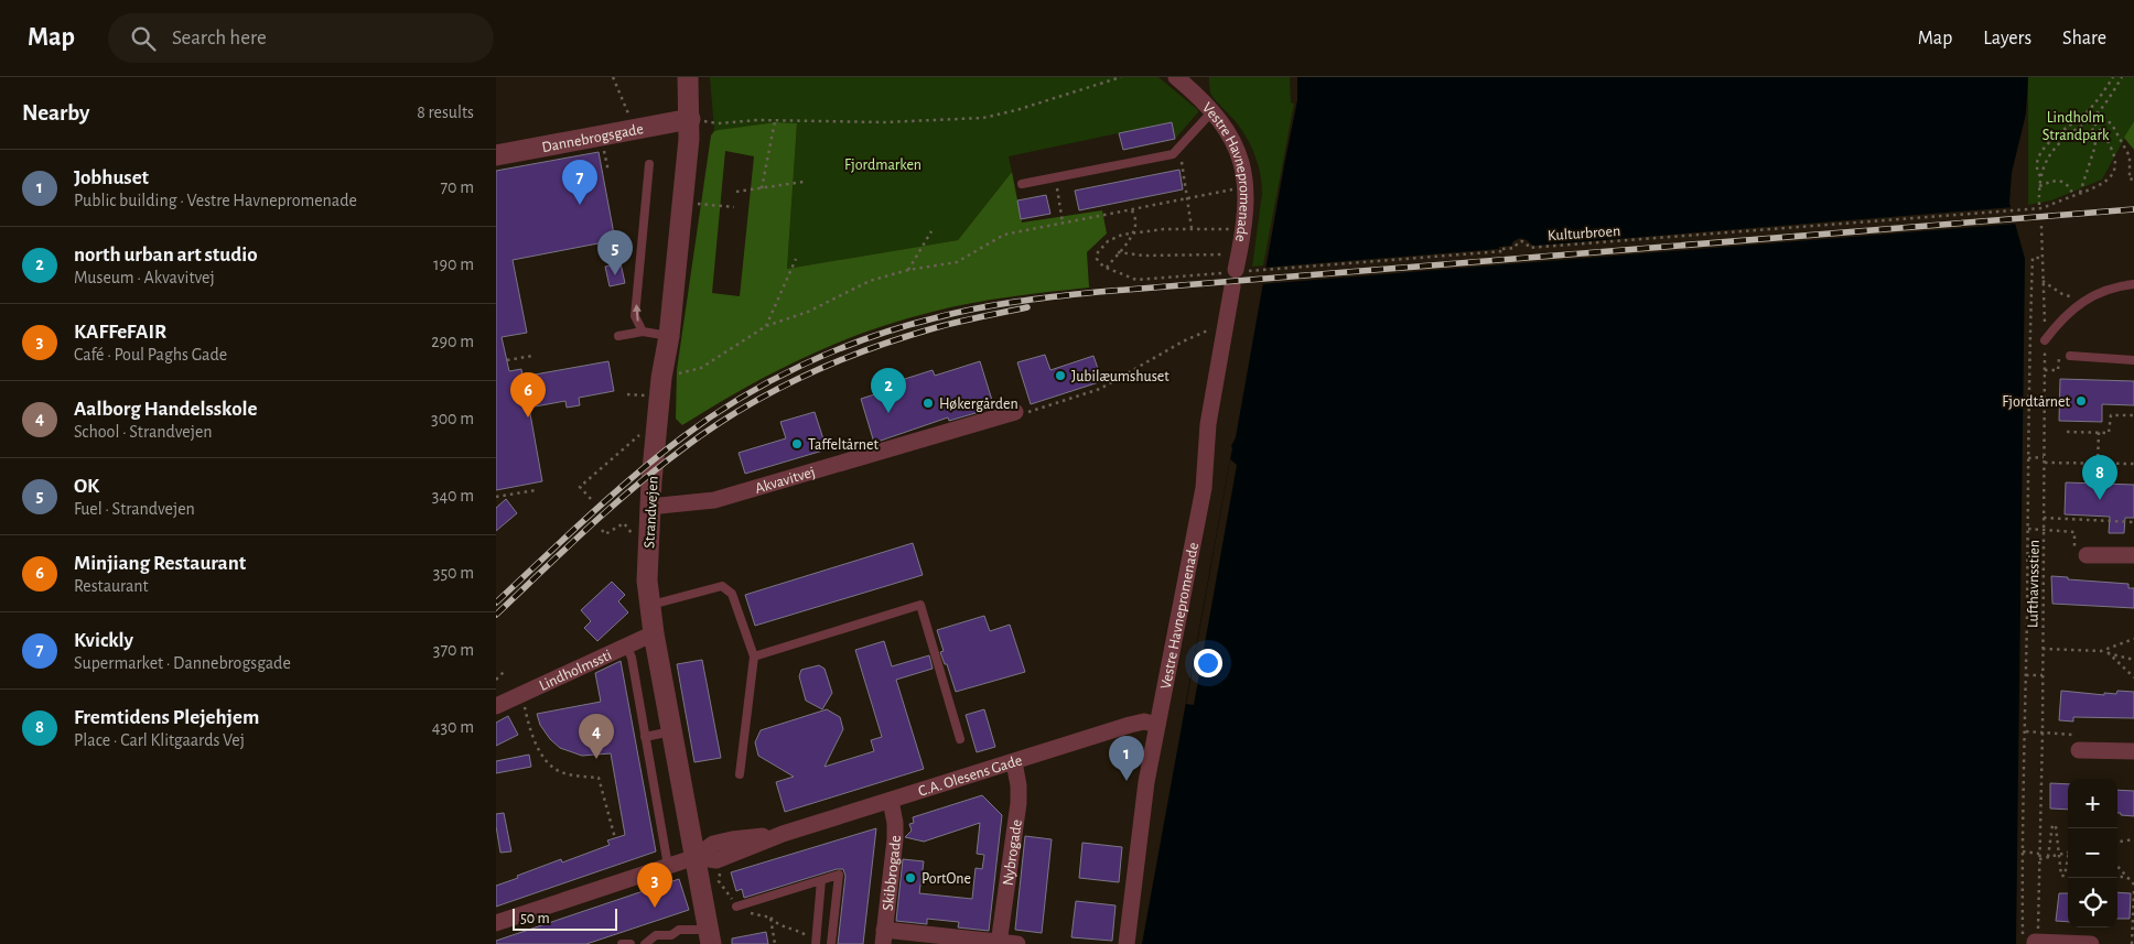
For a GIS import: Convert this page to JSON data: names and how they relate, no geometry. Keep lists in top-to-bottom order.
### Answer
{
  "streets": {
    "street": [
      "Dannebrogsgade",
      "Vestre Havnepromenade",
      "Akvavitvej",
      "Strandvejen",
      "Lindholmssti",
      "C.A. Olesens Gade",
      "Nybrogade",
      "Skibbrogade"
    ],
    "path": ["Kulturbroen", "Lufthavnsstien"]
  },
  "crossings": [
    ["Dannebrogsgade", "Strandvejen"],
    ["Vestre Havnepromenade", "Kulturbroen"],
    ["Vestre Havnepromenade", "C.A. Olesens Gade"],
    ["Akvavitvej", "Strandvejen"],
    ["Strandvejen", "Lindholmssti"],
    ["Strandvejen", "C.A. Olesens Gade"],
    ["C.A. Olesens Gade", "Nybrogade"],
    ["C.A. Olesens Gade", "Skibbrogade"]
  ],
  "parks": ["Lindholm Strandpark", "Fjordmarken"],
  "places": [
    "Jubilæumshuset",
    "Fjordtårnet",
    "Høkergården",
    "Taffeltårnet",
    "PortOne"
  ],
  "scale_bar": "50 m",
  "page": {
    "header": "Map",
    "search": "Search here",
    "nav": ["Map", "Layers", "Share"],
    "heading": ["Nearby", "8 results"],
    "list": [
      {
        "mark": "1",
        "name": "Jobhuset",
        "note": "Public building · Vestre Havnepromenade",
        "value": "70 m"
      },
      {
        "mark": "2",
        "name": "north urban art studio",
        "note": "Museum · Akvavitvej",
        "value": "190 m"
      },
      {
        "mark": "3",
        "name": "KAFFeFAIR",
        "note": "Café · Poul Paghs Gade",
        "value": "290 m"
      },
      {
        "mark": "4",
        "name": "Aalborg Handelsskole",
        "note": "School · Strandvejen",
        "value": "300 m"
      },
      {
        "mark": "5",
        "name": "OK",
        "note": "Fuel · Strandvejen",
        "value": "340 m"
      },
      {
        "mark": "6",
        "name": "Minjiang Restaurant",
        "note": "Restaurant",
        "value": "350 m"
      },
      {
        "mark": "7",
        "name": "Kvickly",
        "note": "Supermarket · Dannebrogsgade",
        "value": "370 m"
      },
      {
        "mark": "8",
        "name": "Fremtidens Plejehjem",
        "note": "Place · Carl Klitgaards Vej",
        "value": "430 m"
      }
    ],
    "pins": [
      "7",
      "5",
      "2",
      "6",
      "8",
      "4",
      "1",
      "3"
    ],
    "map_buttons": ["+", "−"],
    "scale": "50 m"
  }
}
